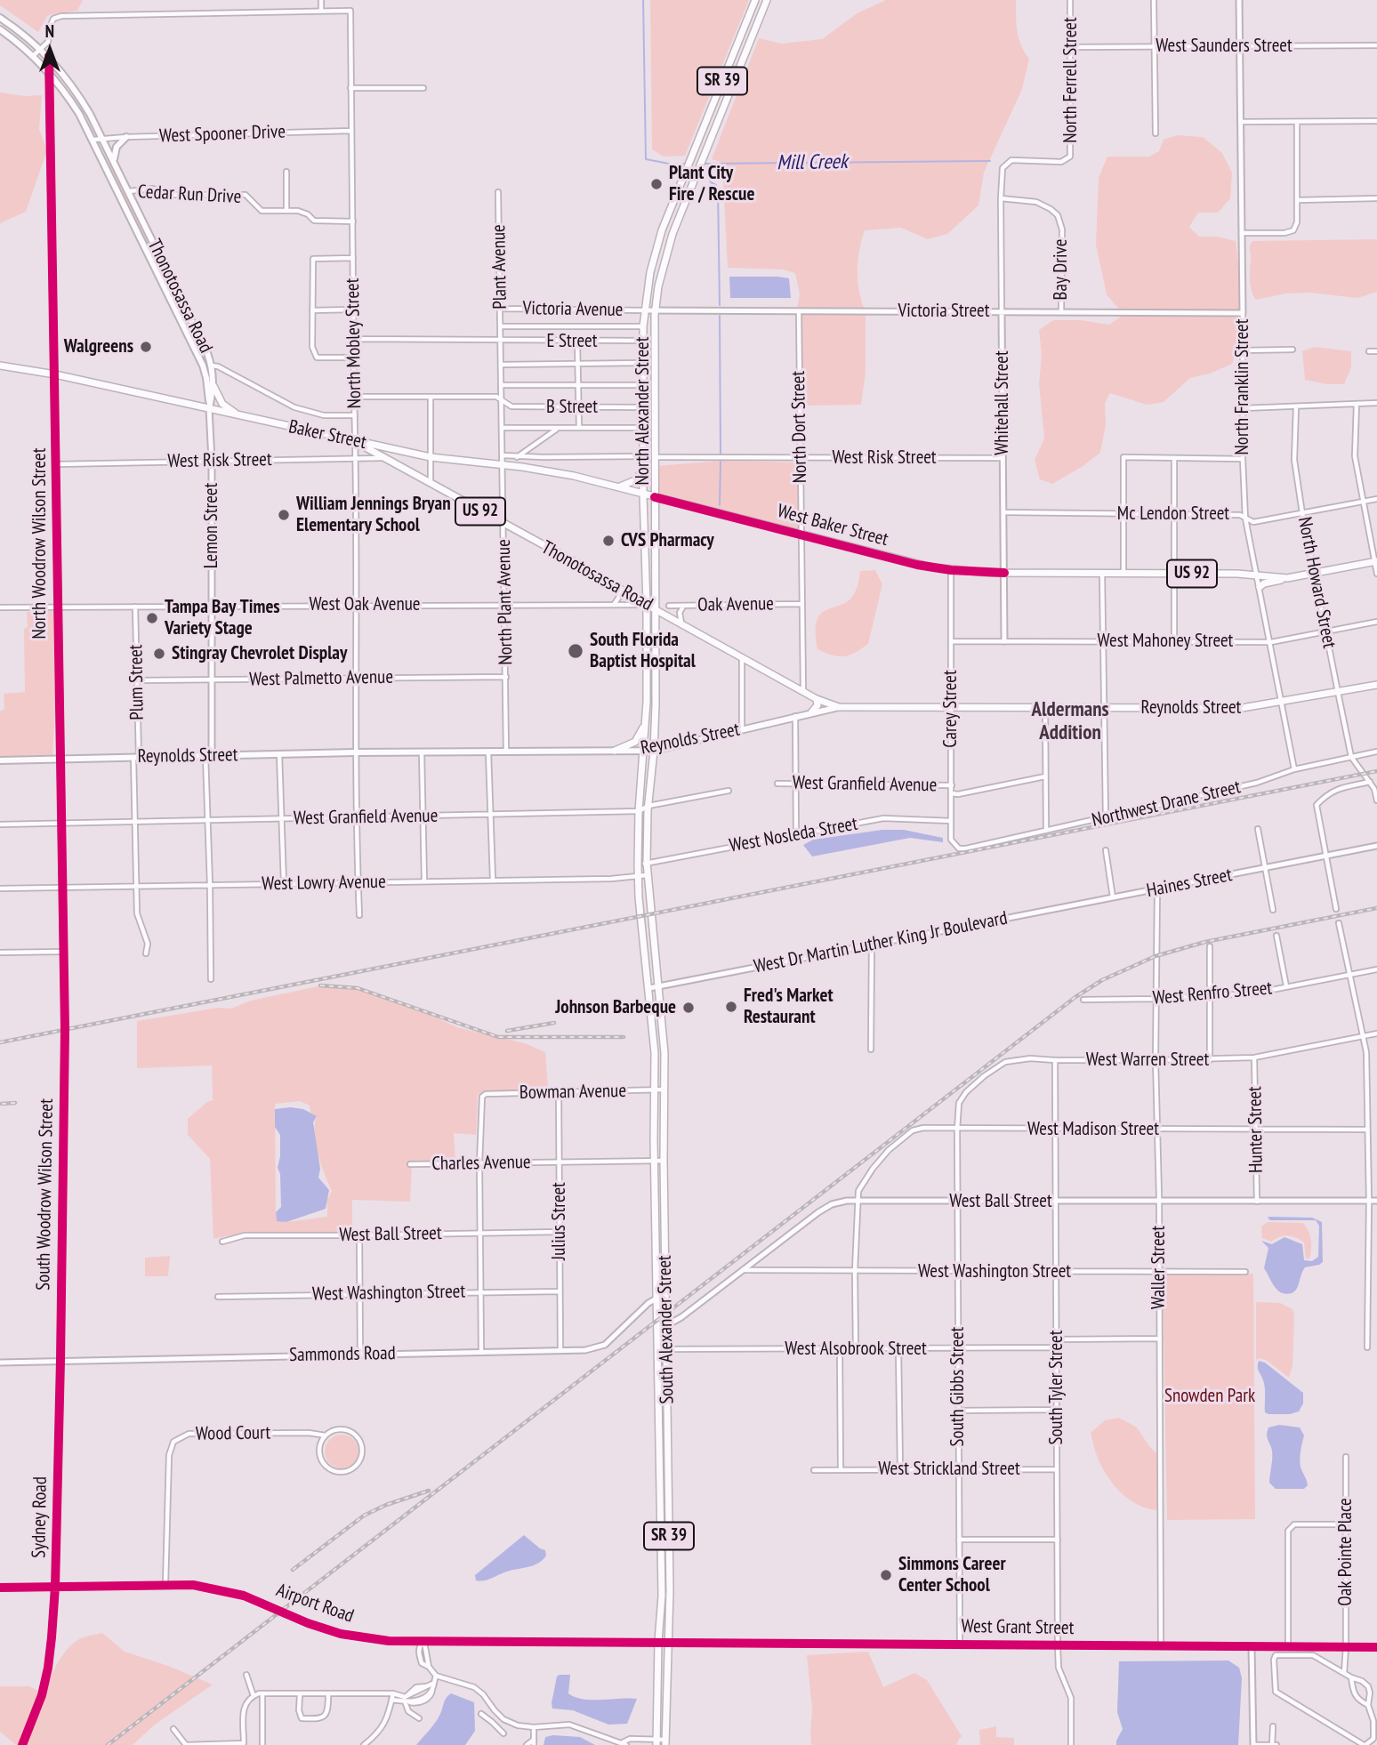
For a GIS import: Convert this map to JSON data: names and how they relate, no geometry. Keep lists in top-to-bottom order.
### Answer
{
  "streets": {
    "main road": [
      "SR 39",
      "Thonotosassa Road",
      "North Alexander Street",
      "Baker Street",
      "US 92",
      "West Baker Street",
      "Reynolds Street",
      "South Alexander Street"
    ],
    "street": [
      "West Saunders Street",
      "North Ferrell Street",
      "West Spooner Drive",
      "Cedar Run Drive",
      "Plant Avenue",
      "Bay Drive",
      "Victoria Avenue",
      "Victoria Street",
      "E Street",
      "North Mobley Street",
      "North Franklin Street",
      "Whitehall Street",
      "B Street",
      "North Dort Street",
      "West Risk Street",
      "Mc Lendon Street",
      "Lemon Street",
      "North Woodrow Wilson Street",
      "North Howard Street",
      "North Plant Avenue",
      "West Oak Avenue",
      "Oak Avenue",
      "West Mahoney Street",
      "West Palmetto Avenue",
      "Plum Street",
      "Carey Street",
      "West Granfield Avenue",
      "Northwest Drane Street",
      "West Nosleda Street",
      "West Lowry Avenue",
      "Haines Street",
      "West Dr Martin Luther King Jr Boulevard",
      "West Renfro Street",
      "West Warren Street",
      "Bowman Avenue",
      "West Madison Street",
      "Hunter Street",
      "Charles Avenue",
      "South Woodrow Wilson Street",
      "West Ball Street",
      "Julius Street",
      "Waller Street",
      "West Washington Street",
      "West Alsobrook Street",
      "Sammonds Road",
      "South Gibbs Street",
      "South Tyler Street",
      "Wood Court",
      "West Strickland Street",
      "Sydney Road",
      "Oak Pointe Place",
      "Airport Road",
      "West Grant Street"
    ]
  },
  "crossings": [
    ["West Saunders Street", "North Ferrell Street"],
    ["West Saunders Street", "North Franklin Street"],
    ["North Ferrell Street", "Whitehall Street"],
    ["West Spooner Drive", "Thonotosassa Road"],
    ["West Spooner Drive", "North Mobley Street"],
    ["Cedar Run Drive", "Thonotosassa Road"],
    ["Cedar Run Drive", "North Mobley Street"],
    ["Plant Avenue", "Victoria Avenue"],
    ["Plant Avenue", "E Street"],
    ["Plant Avenue", "North Plant Avenue"],
    ["Bay Drive", "Victoria Street"],
    ["Bay Drive", "Whitehall Street"],
    ["Thonotosassa Road", "North Mobley Street"],
    ["Thonotosassa Road", "North Alexander Street"],
    ["Thonotosassa Road", "North Dort Street"],
    ["Thonotosassa Road", "Baker Street"],
    ["Thonotosassa Road", "West Risk Street"],
    ["Thonotosassa Road", "Lemon Street"],
    ["Thonotosassa Road", "North Woodrow Wilson Street"],
    ["Thonotosassa Road", "North Plant Avenue"],
    ["Thonotosassa Road", "Reynolds Street"],
    ["Victoria Avenue", "Victoria Street"],
    ["Victoria Avenue", "North Alexander Street"],
    ["Victoria Street", "North Franklin Street"],
    ["Victoria Street", "Whitehall Street"],
    ["Victoria Street", "North Alexander Street"],
    ["Victoria Street", "North Dort Street"],
    ["E Street", "North Mobley Street"],
    ["E Street", "North Alexander Street"],
    ["E Street", "North Plant Avenue"],
    ["North Mobley Street", "B Street"],
    ["North Mobley Street", "Baker Street"],
    ["North Mobley Street", "West Risk Street"],
    ["North Mobley Street", "West Oak Avenue"],
    ["North Mobley Street", "West Palmetto Avenue"],
    ["North Mobley Street", "Reynolds Street"],
    ["North Mobley Street", "West Granfield Avenue"],
    ["North Franklin Street", "US 92"],
    ["North Franklin Street", "Mc Lendon Street"],
    ["North Franklin Street", "West Baker Street"],
    ["North Franklin Street", "West Mahoney Street"],
    ["North Franklin Street", "Reynolds Street"],
    ["North Franklin Street", "Northwest Drane Street"],
    ["Whitehall Street", "West Risk Street"],
    ["Whitehall Street", "Mc Lendon Street"],
    ["Whitehall Street", "West Baker Street"],
    ["Whitehall Street", "West Mahoney Street"],
    ["B Street", "North Alexander Street"],
    ["B Street", "North Plant Avenue"],
    ["North Alexander Street", "Baker Street"],
    ["North Alexander Street", "West Risk Street"],
    ["North Alexander Street", "West Baker Street"],
    ["North Alexander Street", "Reynolds Street"],
    ["North Alexander Street", "West Granfield Avenue"],
    ["North Alexander Street", "West Nosleda Street"],
    ["North Alexander Street", "West Lowry Avenue"],
    ["North Alexander Street", "South Alexander Street"],
    ["North Dort Street", "West Risk Street"],
    ["North Dort Street", "West Baker Street"],
    ["North Dort Street", "Oak Avenue"],
    ["Baker Street", "Lemon Street"],
    ["Baker Street", "West Baker Street"],
    ["Baker Street", "North Woodrow Wilson Street"],
    ["Baker Street", "North Plant Avenue"],
    ["West Risk Street", "Lemon Street"],
    ["West Risk Street", "North Woodrow Wilson Street"],
    ["US 92", "West Baker Street"],
    ["Mc Lendon Street", "North Howard Street"],
    ["Lemon Street", "West Oak Avenue"],
    ["Lemon Street", "West Palmetto Avenue"],
    ["Lemon Street", "Reynolds Street"],
    ["West Baker Street", "North Howard Street"],
    ["West Baker Street", "Carey Street"],
    ["North Woodrow Wilson Street", "West Oak Avenue"],
    ["North Woodrow Wilson Street", "Reynolds Street"],
    ["North Woodrow Wilson Street", "West Granfield Avenue"],
    ["North Woodrow Wilson Street", "West Lowry Avenue"],
    ["North Woodrow Wilson Street", "South Woodrow Wilson Street"],
    ["North Howard Street", "West Mahoney Street"],
    ["North Howard Street", "Reynolds Street"],
    ["North Howard Street", "Northwest Drane Street"],
    ["North Plant Avenue", "West Oak Avenue"],
    ["North Plant Avenue", "West Palmetto Avenue"],
    ["North Plant Avenue", "Reynolds Street"],
    ["West Oak Avenue", "Plum Street"],
    ["West Mahoney Street", "Carey Street"],
    ["West Palmetto Avenue", "Plum Street"],
    ["Plum Street", "Reynolds Street"],
    ["Plum Street", "West Granfield Avenue"],
    ["Plum Street", "West Lowry Avenue"],
    ["Reynolds Street", "Carey Street"],
    ["Carey Street", "West Granfield Avenue"],
    ["Carey Street", "Northwest Drane Street"],
    ["Carey Street", "West Nosleda Street"],
    ["Haines Street", "West Dr Martin Luther King Jr Boulevard"],
    ["Haines Street", "Waller Street"],
    ["West Dr Martin Luther King Jr Boulevard", "South Alexander Street"],
    ["West Renfro Street", "Waller Street"],
    ["West Warren Street", "West Madison Street"],
    ["West Warren Street", "Hunter Street"],
    ["West Warren Street", "Waller Street"],
    ["West Warren Street", "South Gibbs Street"],
    ["West Warren Street", "South Tyler Street"],
    ["Bowman Avenue", "Charles Avenue"],
    ["Bowman Avenue", "Julius Street"],
    ["Bowman Avenue", "South Alexander Street"],
    ["West Madison Street", "Hunter Street"],
    ["West Madison Street", "West Ball Street"],
    ["West Madison Street", "Waller Street"],
    ["West Madison Street", "South Gibbs Street"],
    ["West Madison Street", "South Tyler Street"],
    ["Hunter Street", "West Ball Street"],
    ["Charles Avenue", "Julius Street"],
    ["Charles Avenue", "South Alexander Street"],
    ["South Woodrow Wilson Street", "Sammonds Road"],
    ["South Woodrow Wilson Street", "Sydney Road"],
    ["West Ball Street", "Julius Street"],
    ["West Ball Street", "Waller Street"],
    ["West Ball Street", "West Washington Street"],
    ["West Ball Street", "South Alexander Street"],
    ["West Ball Street", "South Gibbs Street"],
    ["West Ball Street", "South Tyler Street"],
    ["Julius Street", "West Washington Street"],
    ["Julius Street", "Sammonds Road"],
    ["Waller Street", "West Washington Street"],
    ["Waller Street", "West Grant Street"],
    ["West Washington Street", "South Gibbs Street"],
    ["West Washington Street", "South Tyler Street"],
    ["South Alexander Street", "West Alsobrook Street"],
    ["South Alexander Street", "Sammonds Road"],
    ["South Alexander Street", "Airport Road"],
    ["South Alexander Street", "West Grant Street"],
    ["West Alsobrook Street", "South Gibbs Street"],
    ["West Alsobrook Street", "South Tyler Street"],
    ["Sammonds Road", "Sydney Road"],
    ["South Gibbs Street", "West Strickland Street"],
    ["South Gibbs Street", "West Grant Street"],
    ["South Tyler Street", "West Strickland Street"],
    ["South Tyler Street", "West Grant Street"],
    ["Wood Court", "Airport Road"],
    ["Sydney Road", "Airport Road"],
    ["Oak Pointe Place", "West Grant Street"],
    ["Airport Road", "West Grant Street"]
  ],
  "districts": ["Aldermans Addition"],
  "water": ["Mill Creek"],
  "parks": ["Snowden Park"],
  "places": [
    "Plant City Fire / Rescue",
    "Walgreens",
    "William Jennings Bryan Elementary School",
    "CVS Pharmacy",
    "Tampa Bay Times Variety Stage",
    "South Florida Baptist Hospital",
    "Stingray Chevrolet Display",
    "Fred's Market Restaurant",
    "Johnson Barbeque",
    "Simmons Career Center School"
  ],
  "north": "top"
}
